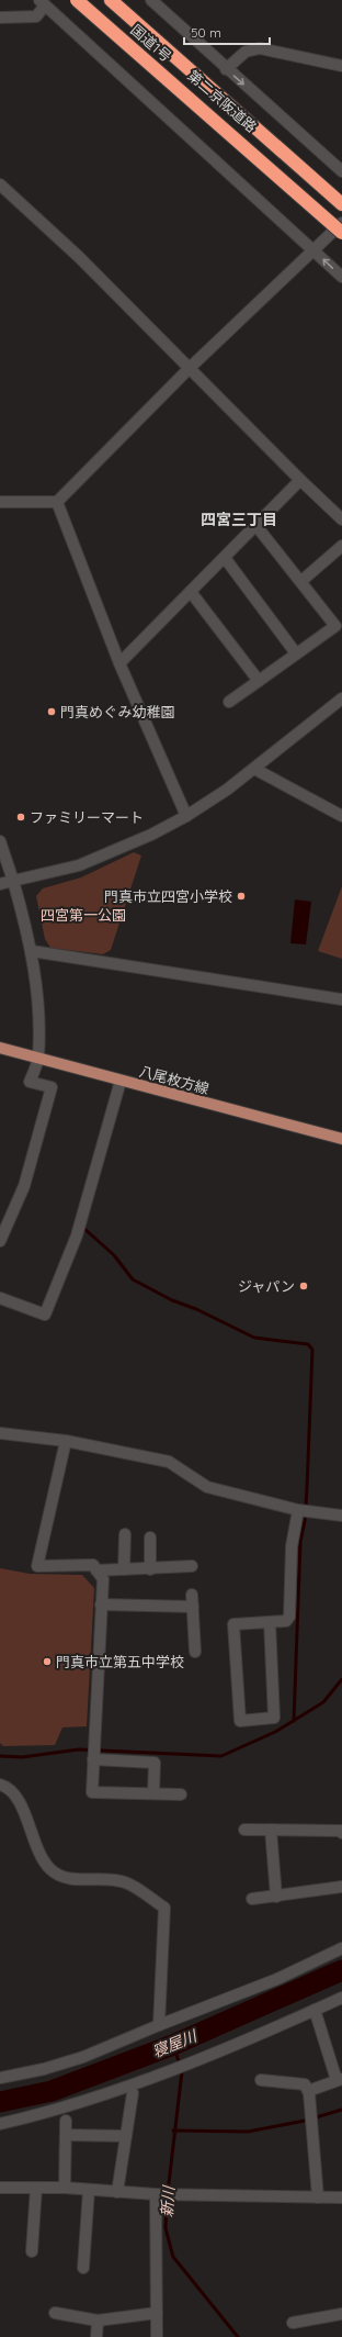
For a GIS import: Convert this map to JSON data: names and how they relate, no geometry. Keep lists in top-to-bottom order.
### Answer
{
  "streets": {
    "highway": ["国道1号", "第二京阪道路"],
    "main road": ["八尾枚方線"]
  },
  "crossings": [
    ["国道1号", "第二京阪道路"]
  ],
  "districts": ["四宮三丁目"],
  "water": ["寝屋川", "新川"],
  "parks": ["四宮第一公園"],
  "places": [
    "門真めぐみ幼稚園",
    "ファミリーマート",
    "門真市立四宮小学校",
    "ジャパン",
    "門真市立第五中学校"
  ],
  "scale_bar": "50 m"
}
